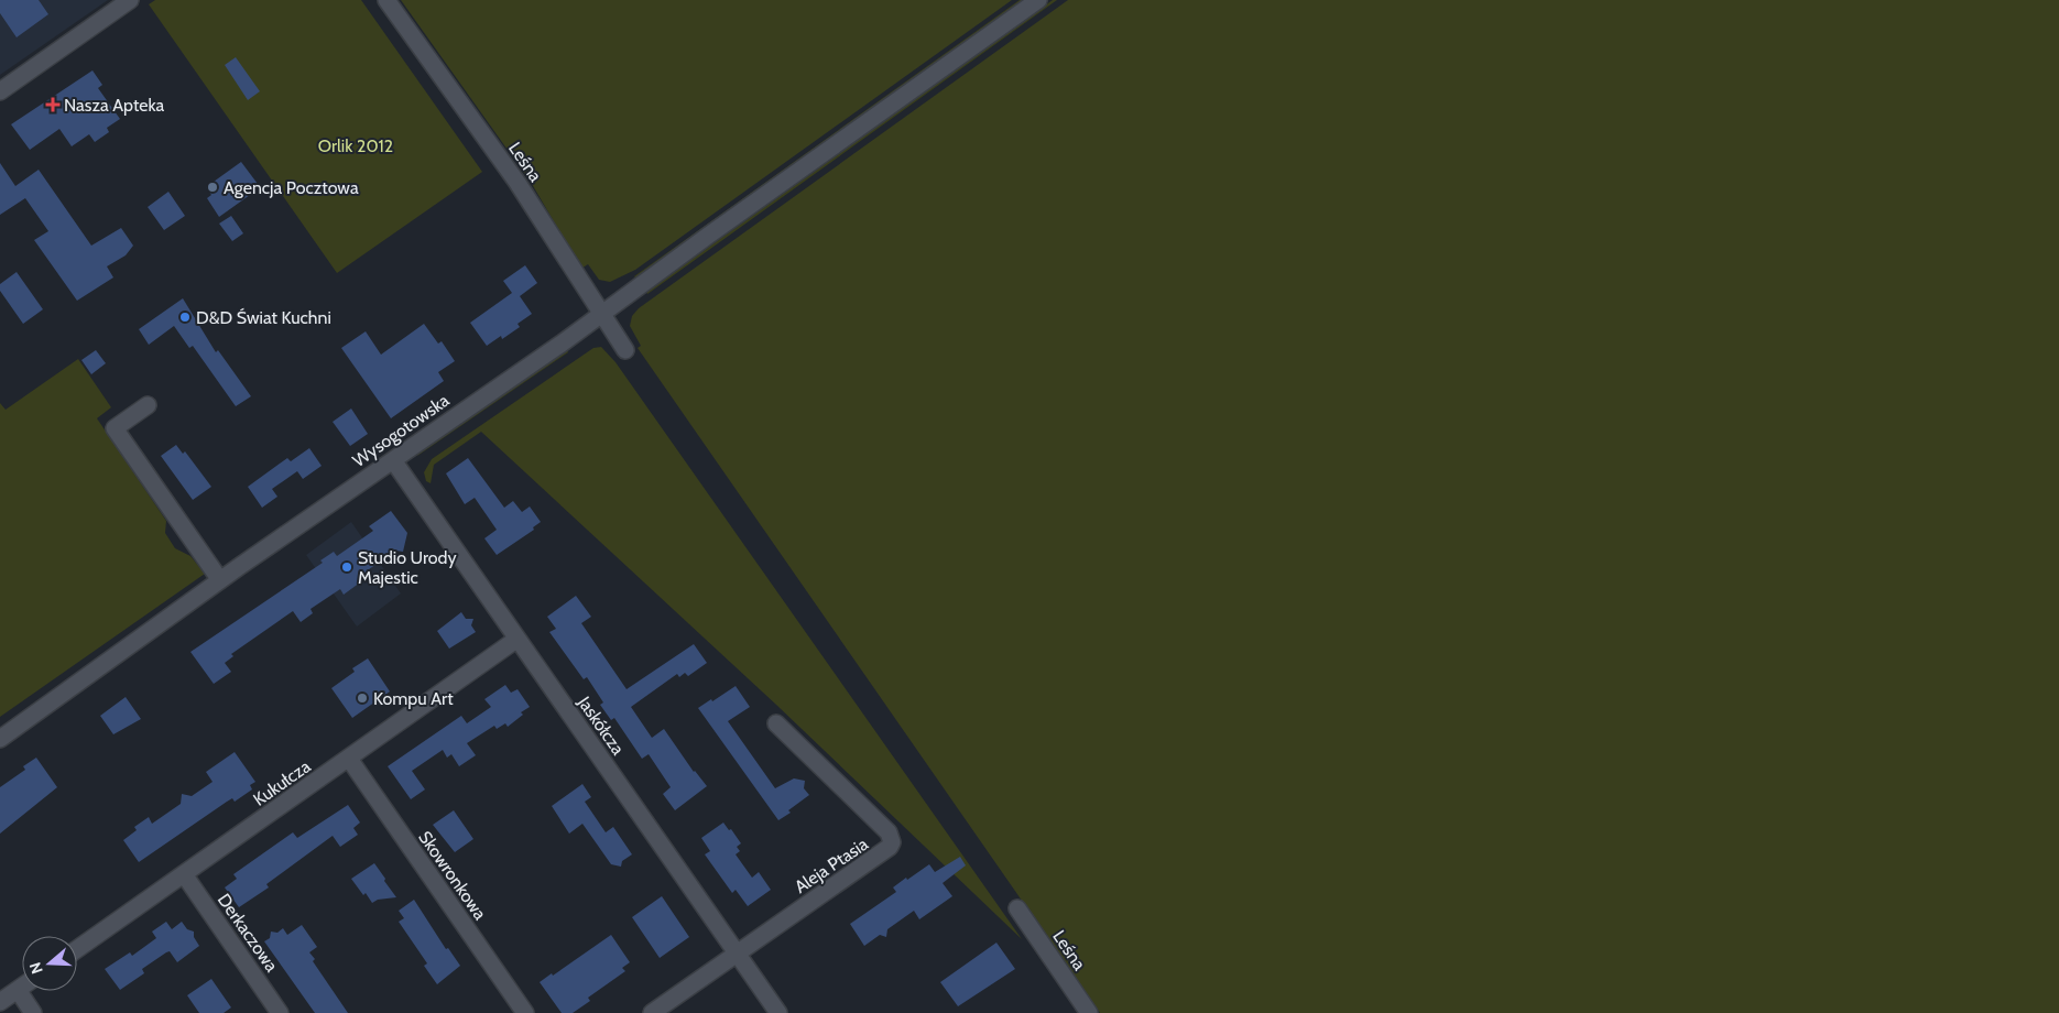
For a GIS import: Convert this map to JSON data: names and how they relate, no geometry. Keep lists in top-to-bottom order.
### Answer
{
  "streets": {
    "street": [
      "Leśna",
      "Wysogotowska",
      "Jaskółcza",
      "Kukułcza",
      "Aleja Ptasia",
      "Skowronkowa",
      "Derkaczowa"
    ]
  },
  "crossings": [
    ["Leśna", "Wysogotowska"],
    ["Wysogotowska", "Jaskółcza"],
    ["Jaskółcza", "Kukułcza"],
    ["Jaskółcza", "Aleja Ptasia"],
    ["Kukułcza", "Skowronkowa"],
    ["Kukułcza", "Derkaczowa"]
  ],
  "parks": ["Orlik 2012"],
  "places": {
    "health": ["Nasza Apteka"],
    "other": [
      "Agencja Pocztowa",
      "D&D Świat Kuchni",
      "Studio Urody Majestic",
      "Kompu Art"
    ]
  },
  "north": "left"
}
